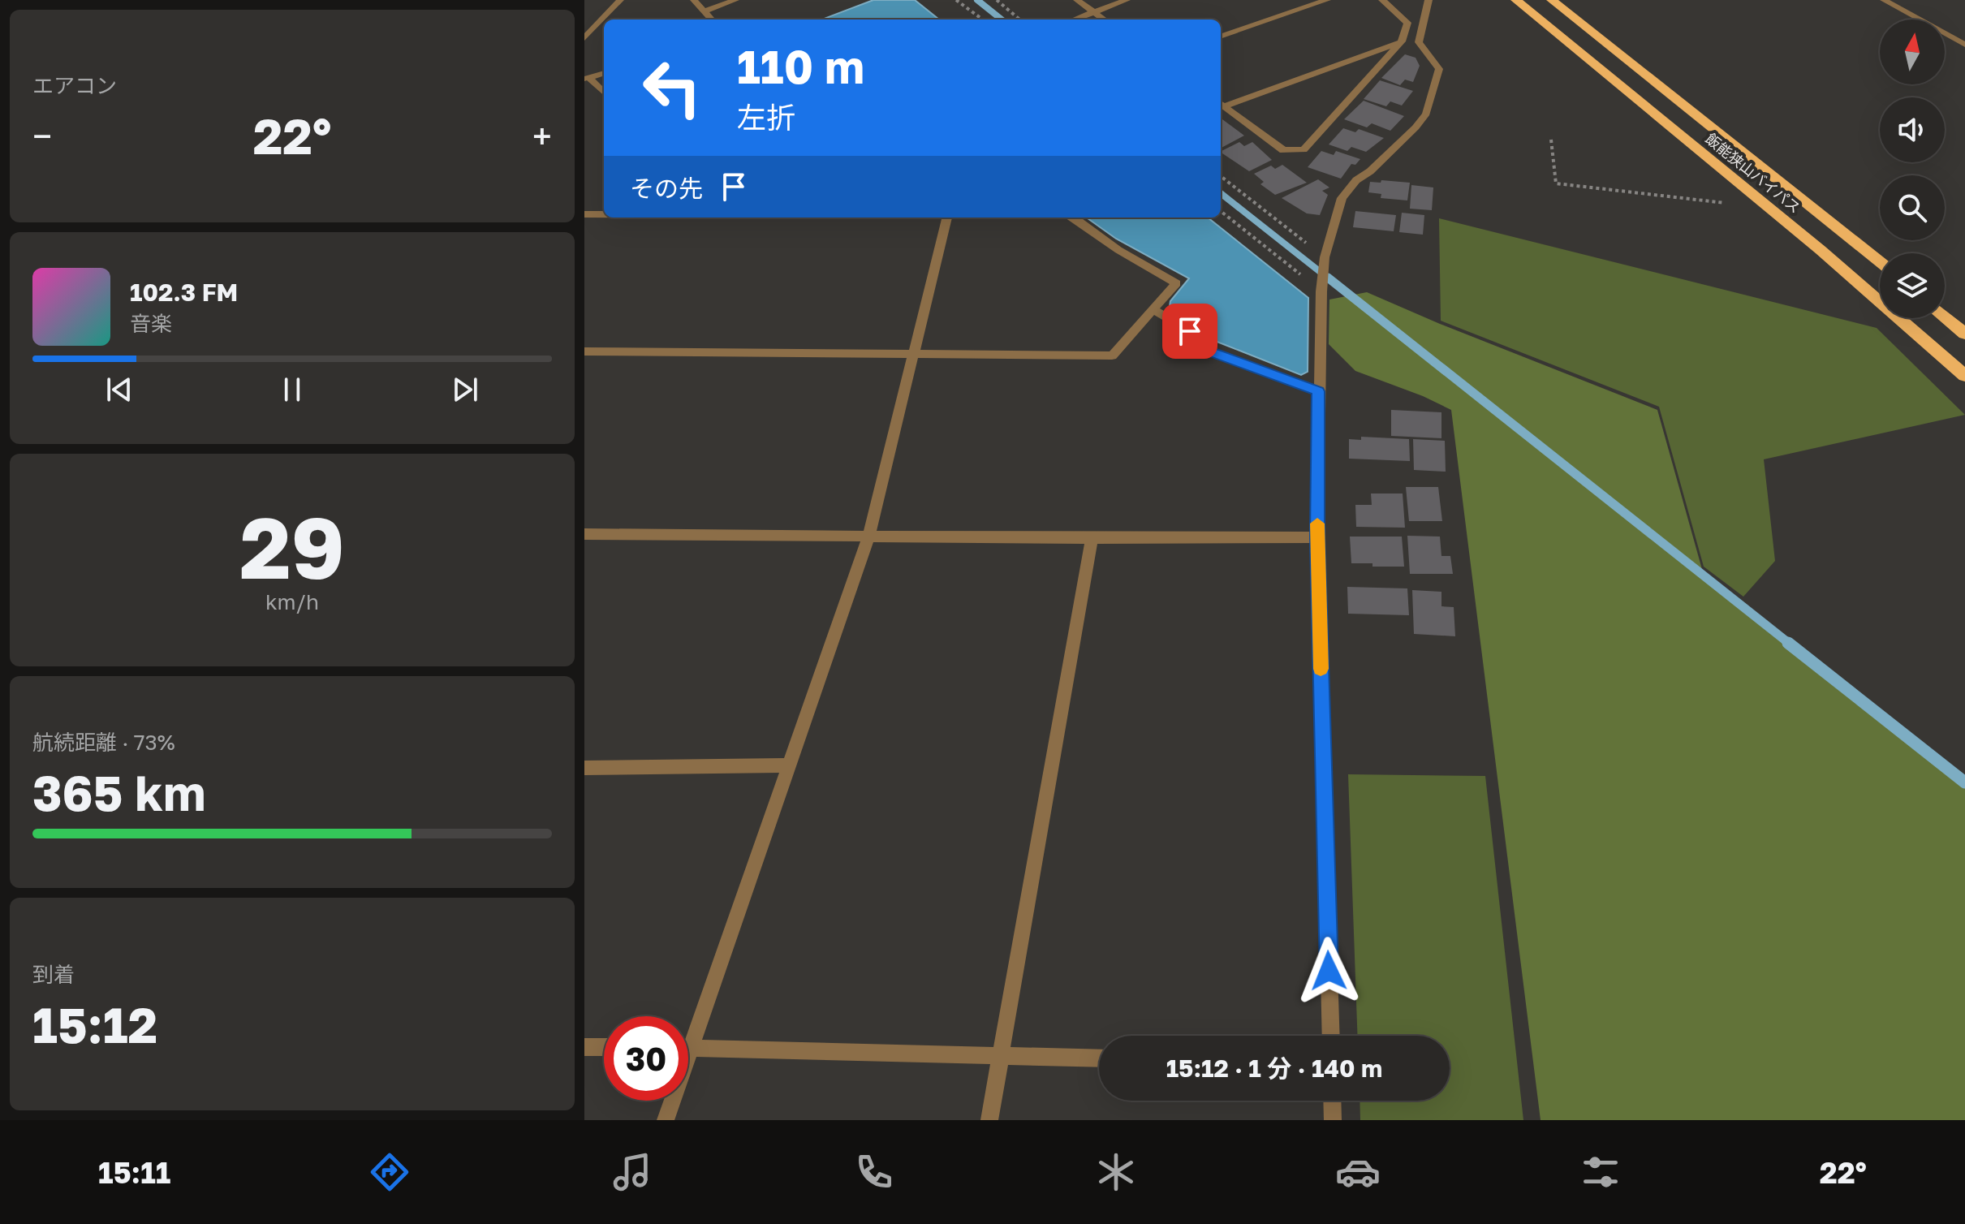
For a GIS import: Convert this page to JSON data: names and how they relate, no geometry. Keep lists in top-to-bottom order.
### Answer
{
  "streets": {
    "highway": ["飯能狭山バイパス"]
  },
  "north": "top",
  "page": {
    "tile": [
      "エアコン",
      ["29", "km/h"],
      ["航続距離 · 73%", "365 km"],
      ["到着", "15:12"]
    ],
    "turn": ["110 m", "左折"],
    "heat": ["−", "22°", "+"],
    "then": "その先",
    "song": ["102.3 FM", "音楽"],
    "limit": "30",
    "trip": "15:12 · 1 分 · 140 m",
    "tabs": ["15:11", "22°"]
  }
}
